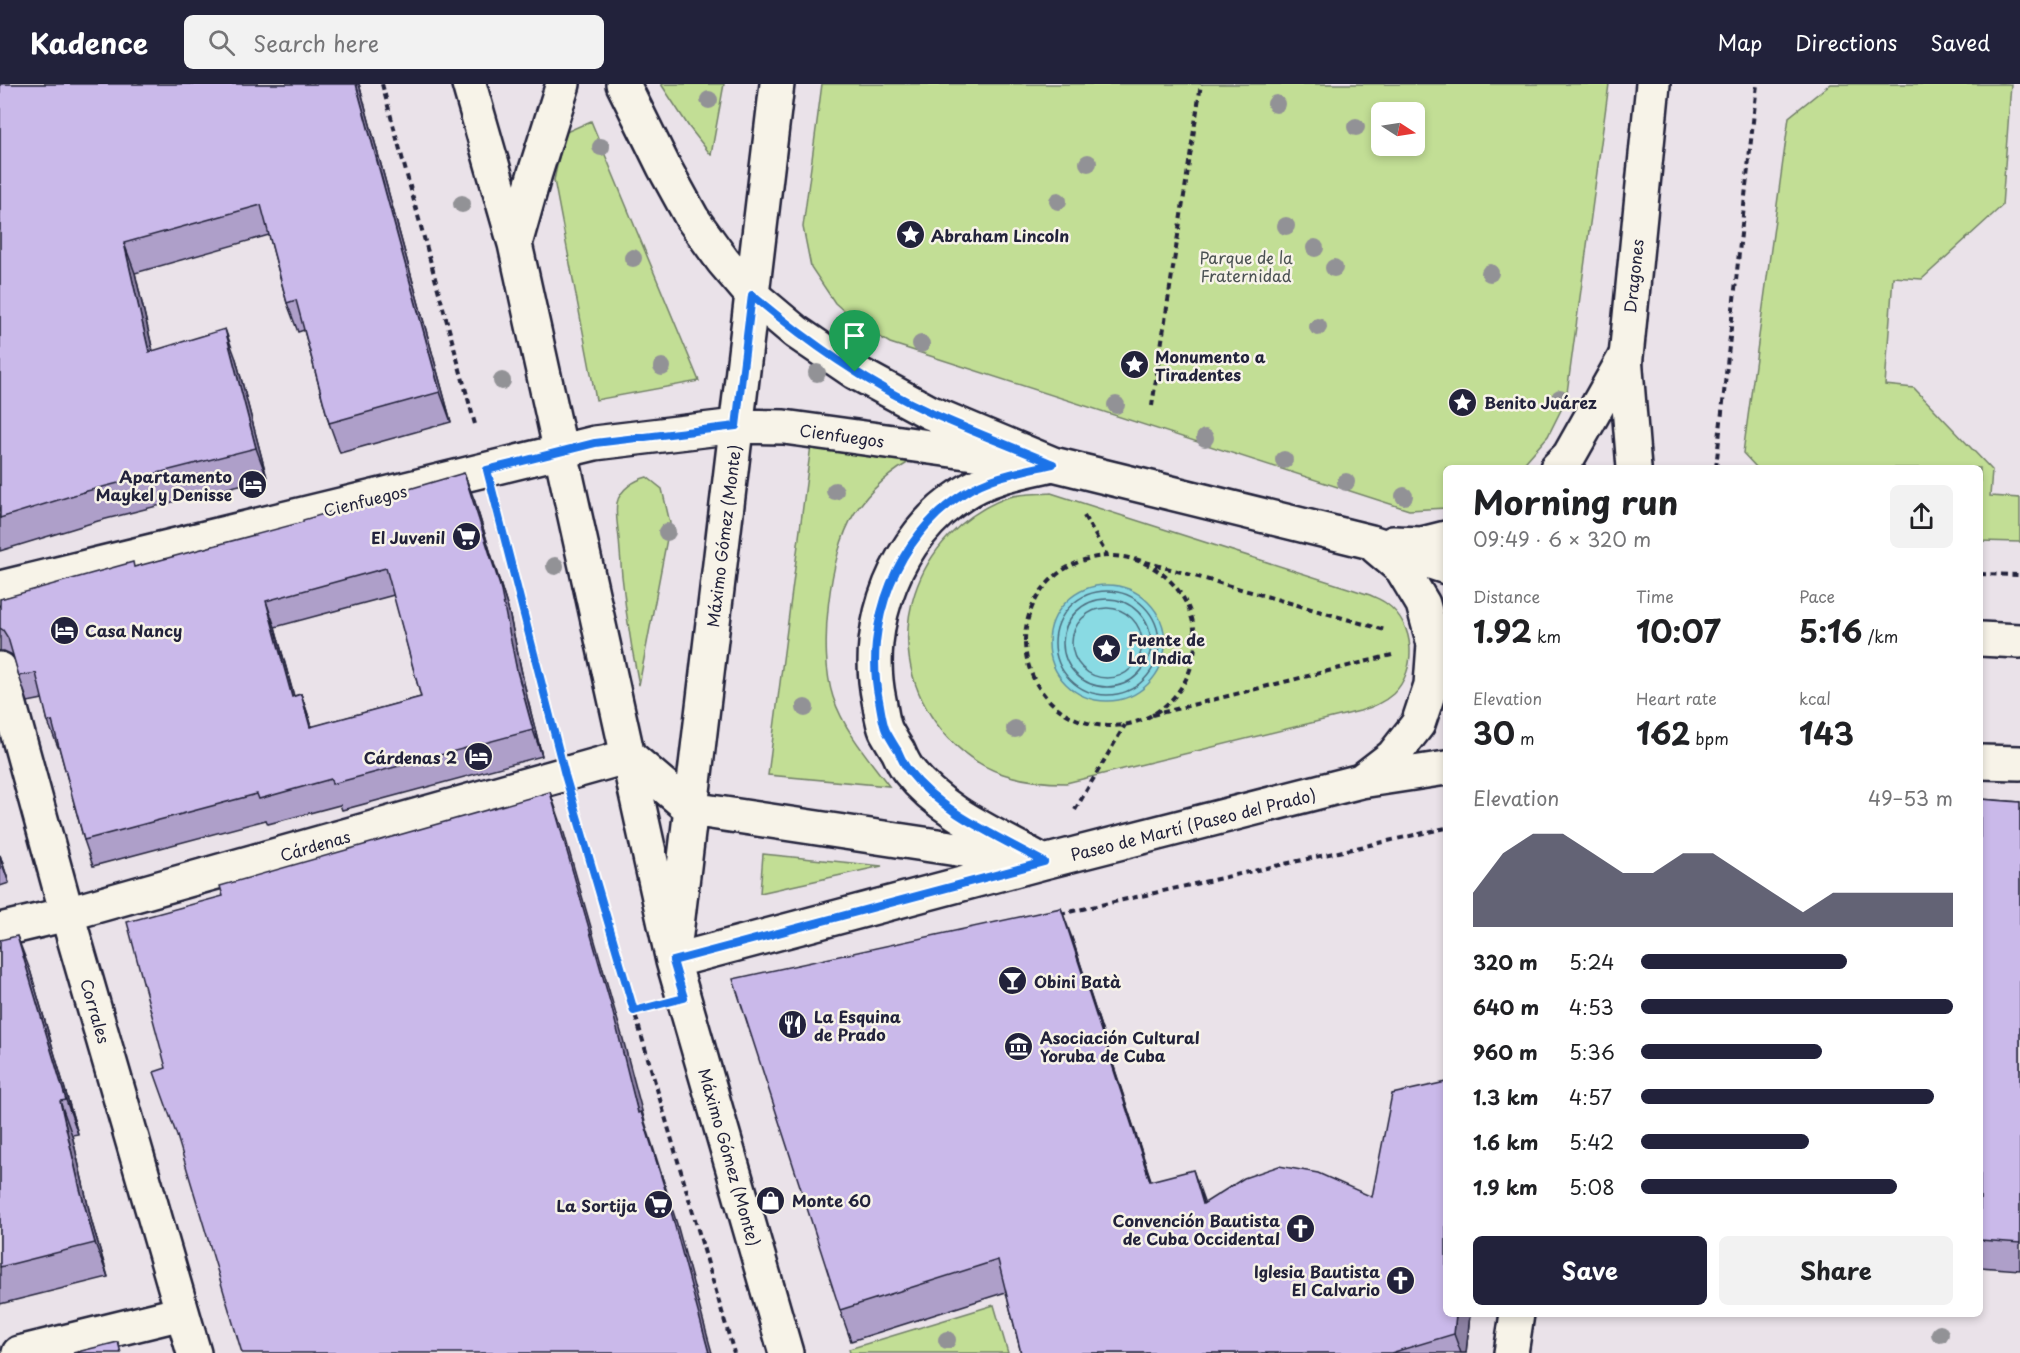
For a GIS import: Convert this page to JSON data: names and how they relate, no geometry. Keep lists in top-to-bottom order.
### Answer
{
  "streets": {
    "main road": [
      "Dragones",
      "Cienfuegos",
      "Máximo Gómez (Monte)",
      "Paseo de Martí (Paseo del Prado)",
      "Cárdenas",
      "Corrales"
    ]
  },
  "crossings": [
    ["Cienfuegos", "Máximo Gómez (Monte)"],
    ["Máximo Gómez (Monte)", "Paseo de Martí (Paseo del Prado)"],
    ["Máximo Gómez (Monte)", "Cárdenas"],
    ["Cárdenas", "Corrales"]
  ],
  "parks": ["Parque de la Fraternidad"],
  "places": {
    "place": [
      "Abraham Lincoln",
      "Monumento a Tiradentes",
      "Benito Juárez",
      "Fuente de La India"
    ],
    "hotel": ["Apartamento Maykel y Denisse", "Casa Nancy", "Cárdenas 2"],
    "supermarket": ["El Juvenil", "La Sortija"],
    "bar": ["Obini Batà"],
    "restaurant": ["La Esquina de Prado"],
    "museum": ["Asociación Cultural Yoruba de Cuba"],
    "shop": ["Monte 60"],
    "church": ["Convención Bautista de Cuba Occidental", "Iglesia Bautista El Calvario"]
  },
  "north": "right",
  "page": {
    "header": "Kadence",
    "search": "Search here",
    "nav": ["Map", "Directions", "Saved"],
    "heading": ["Morning run", "09:49 · 6 × 320 m"],
    "stats": [
      ["Distance", "1.92 km"],
      ["Time", "10:07"],
      ["Pace", "5:16 /km"],
      ["Elevation", "30 m"],
      ["Heart rate", "162 bpm"],
      ["kcal", "143"]
    ],
    "chart": ["Elevation", "49–53 m"],
    "list": [
      {
        "name": "320 m",
        "note": "5:24"
      },
      {
        "name": "640 m",
        "note": "4:53"
      },
      {
        "name": "960 m",
        "note": "5:36"
      },
      {
        "name": "1.3 km",
        "note": "4:57"
      },
      {
        "name": "1.6 km",
        "note": "5:42"
      },
      {
        "name": "1.9 km",
        "note": "5:08"
      }
    ],
    "buttons": ["Save", "Share"]
  }
}
